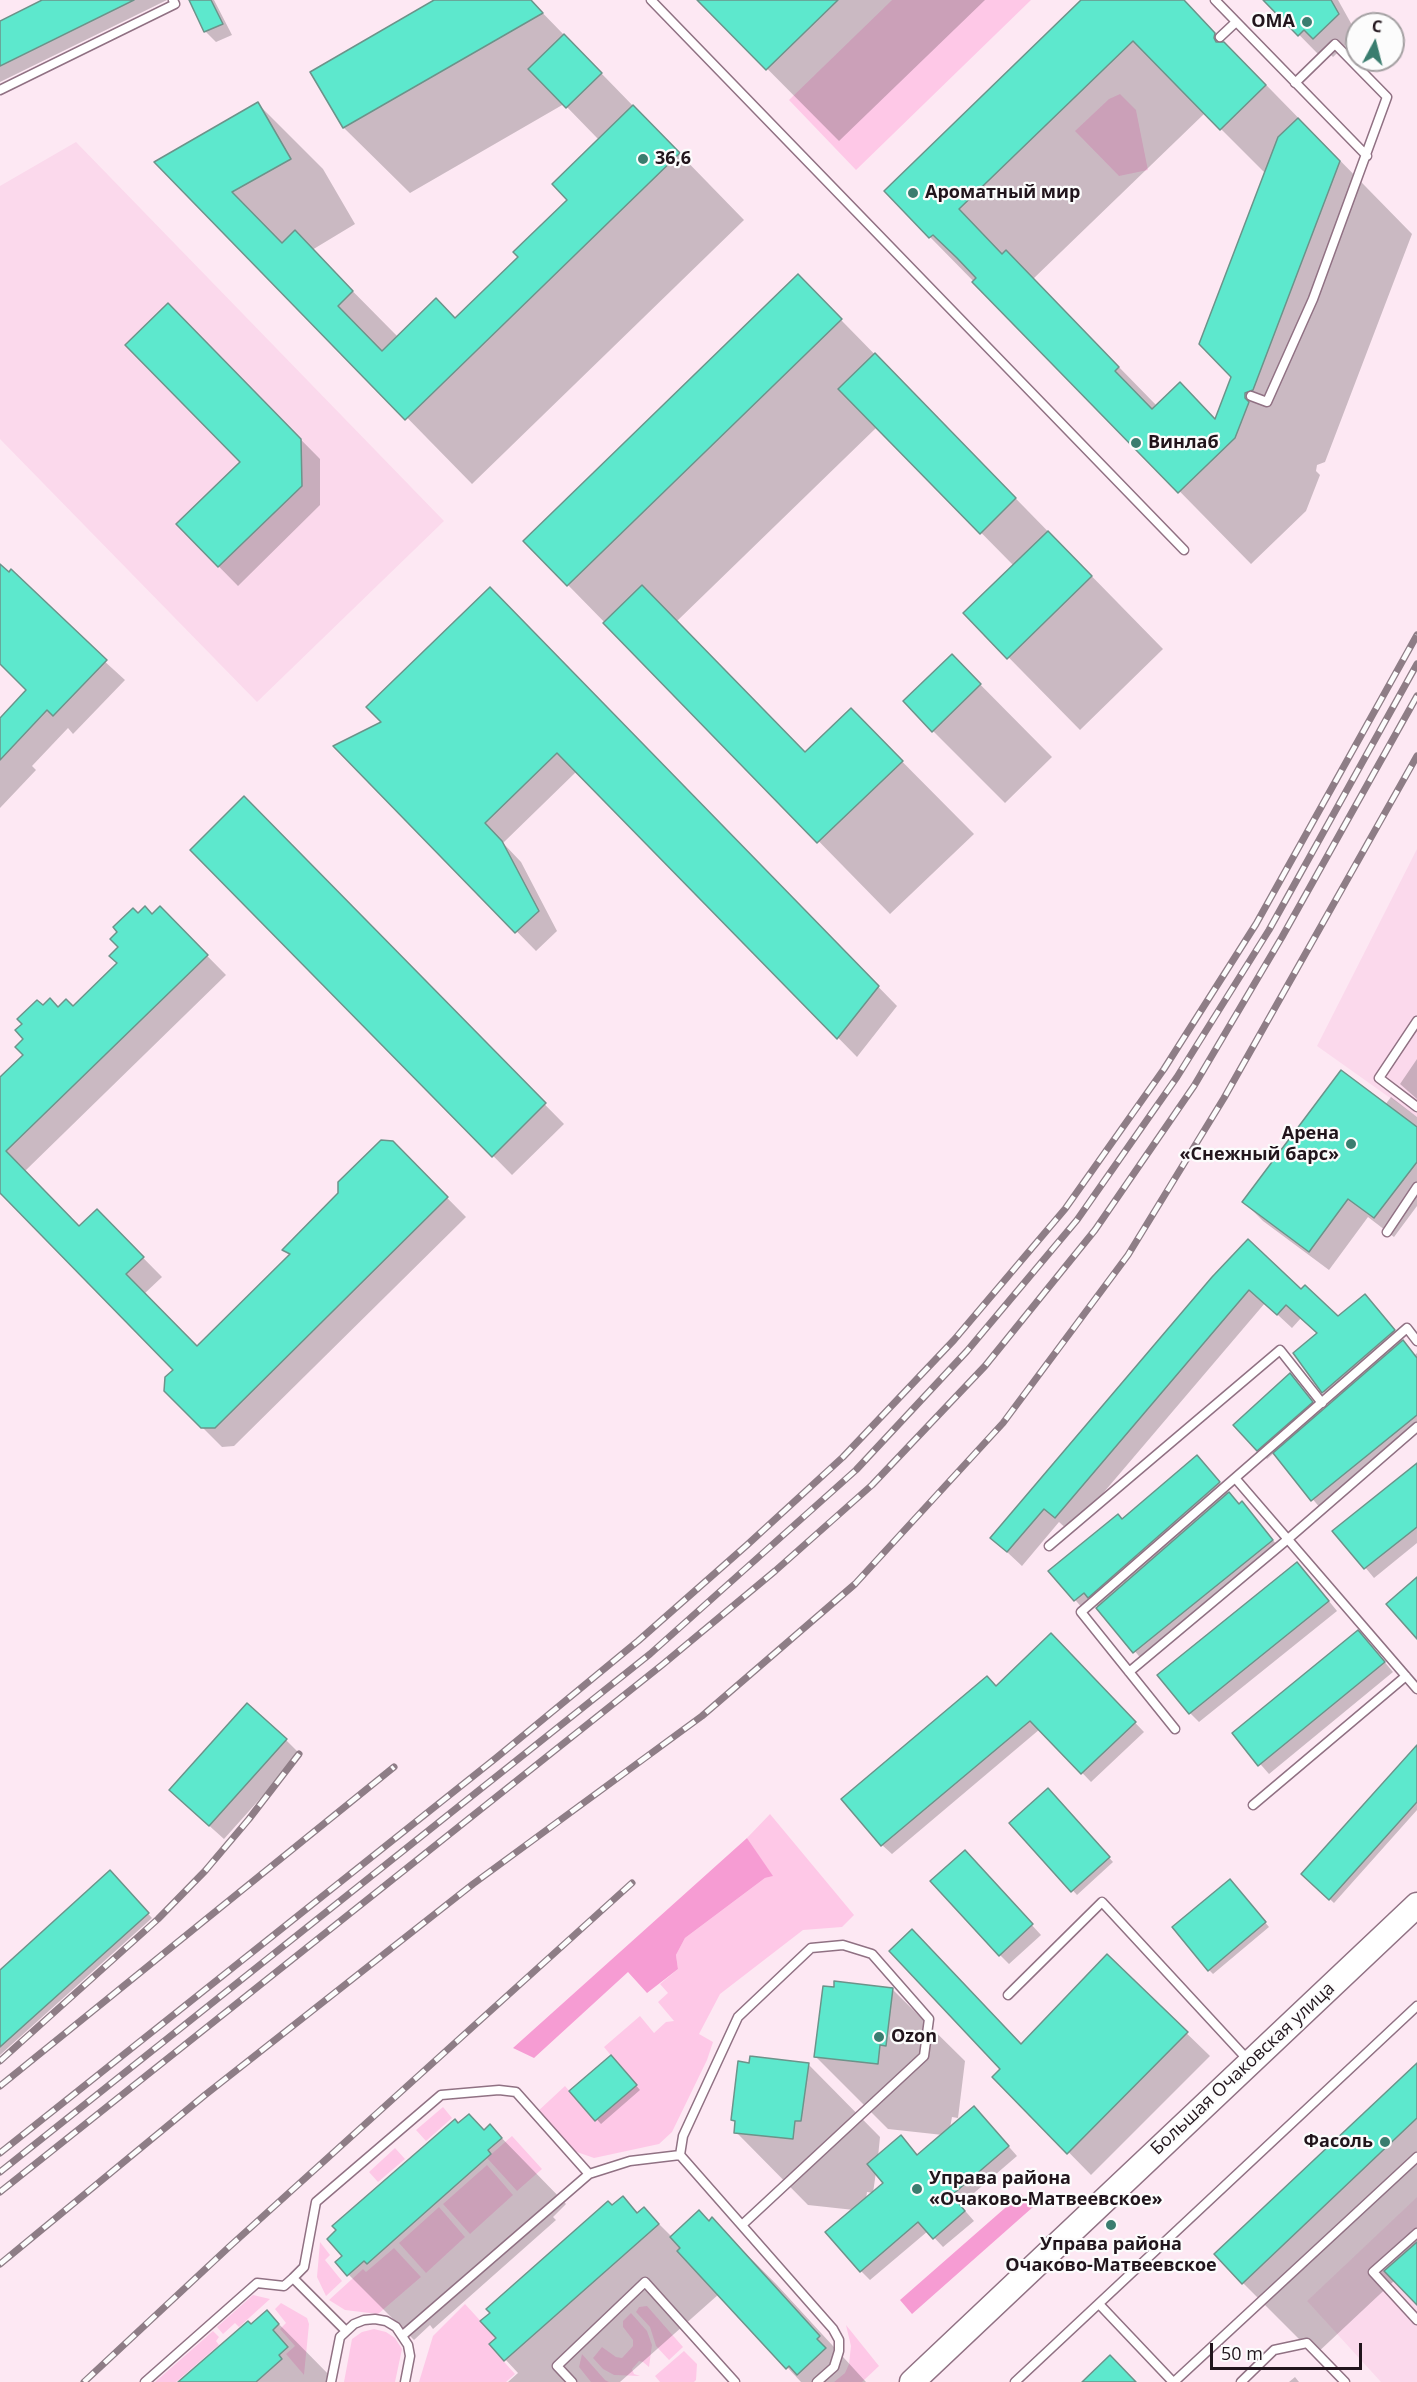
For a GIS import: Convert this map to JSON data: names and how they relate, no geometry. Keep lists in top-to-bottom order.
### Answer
{
  "streets": {
    "street": ["Большая Очаковская улица"]
  },
  "places": [
    "ОМА",
    "36,6",
    "Ароматный мир",
    "Винлаб",
    "Арена «Снежный барс»",
    "Ozon",
    "Фасоль",
    "Управа района «Очаково-Матвеевское»",
    "Управа района Очаково-Матвеевское"
  ],
  "scale_bar": "50 m",
  "north": "top"
}
